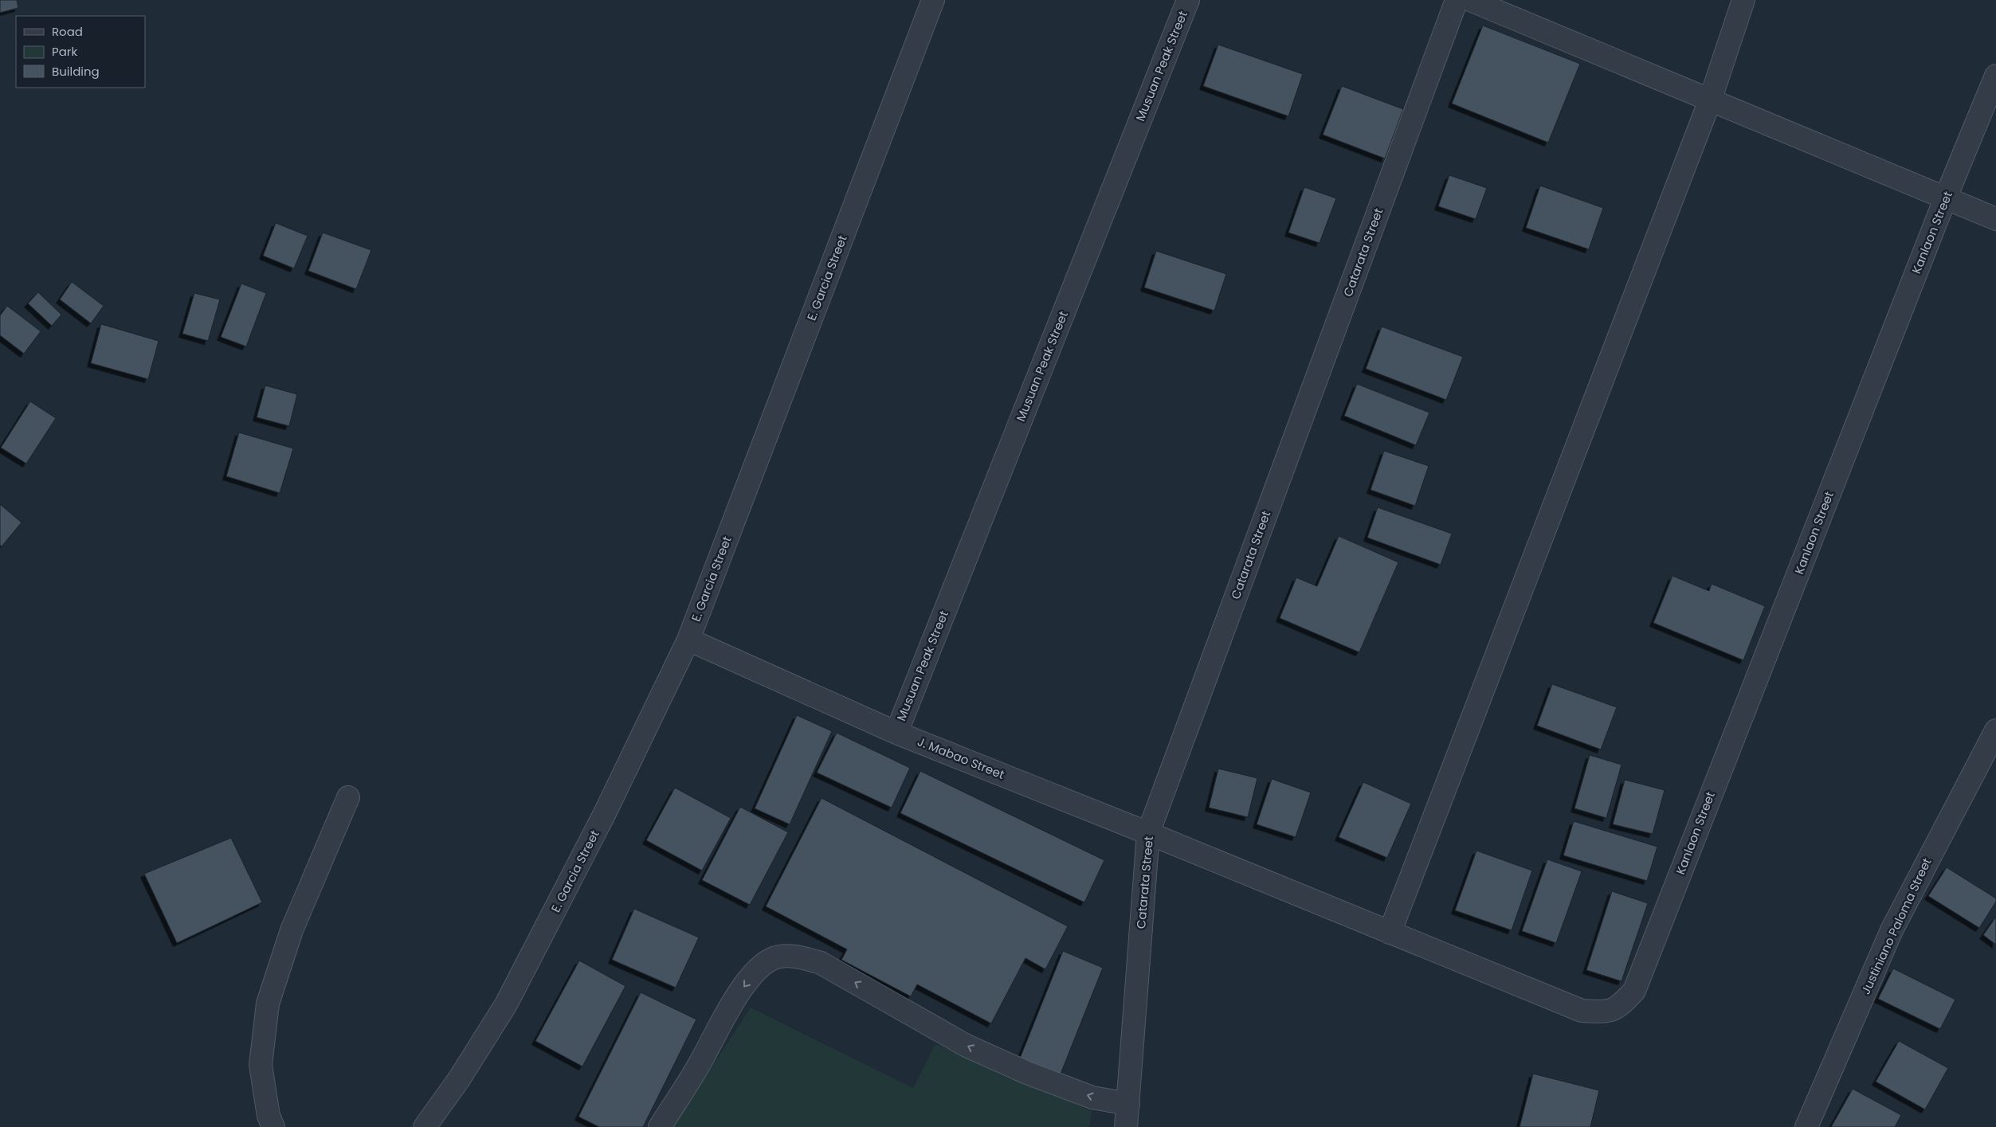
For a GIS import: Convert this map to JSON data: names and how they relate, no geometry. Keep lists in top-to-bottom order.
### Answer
{
  "streets": {
    "street": [
      "Musuan Peak Street",
      "Kanlaon Street",
      "Catarata Street",
      "E. Garcia Street",
      "J. Mabao Street",
      "Justiniano Paloma Street"
    ]
  },
  "crossings": [
    ["Musuan Peak Street", "J. Mabao Street"],
    ["Kanlaon Street", "J. Mabao Street"],
    ["Catarata Street", "J. Mabao Street"],
    ["E. Garcia Street", "J. Mabao Street"]
  ],
  "legend": ["Road", "Park", "Building"]
}
